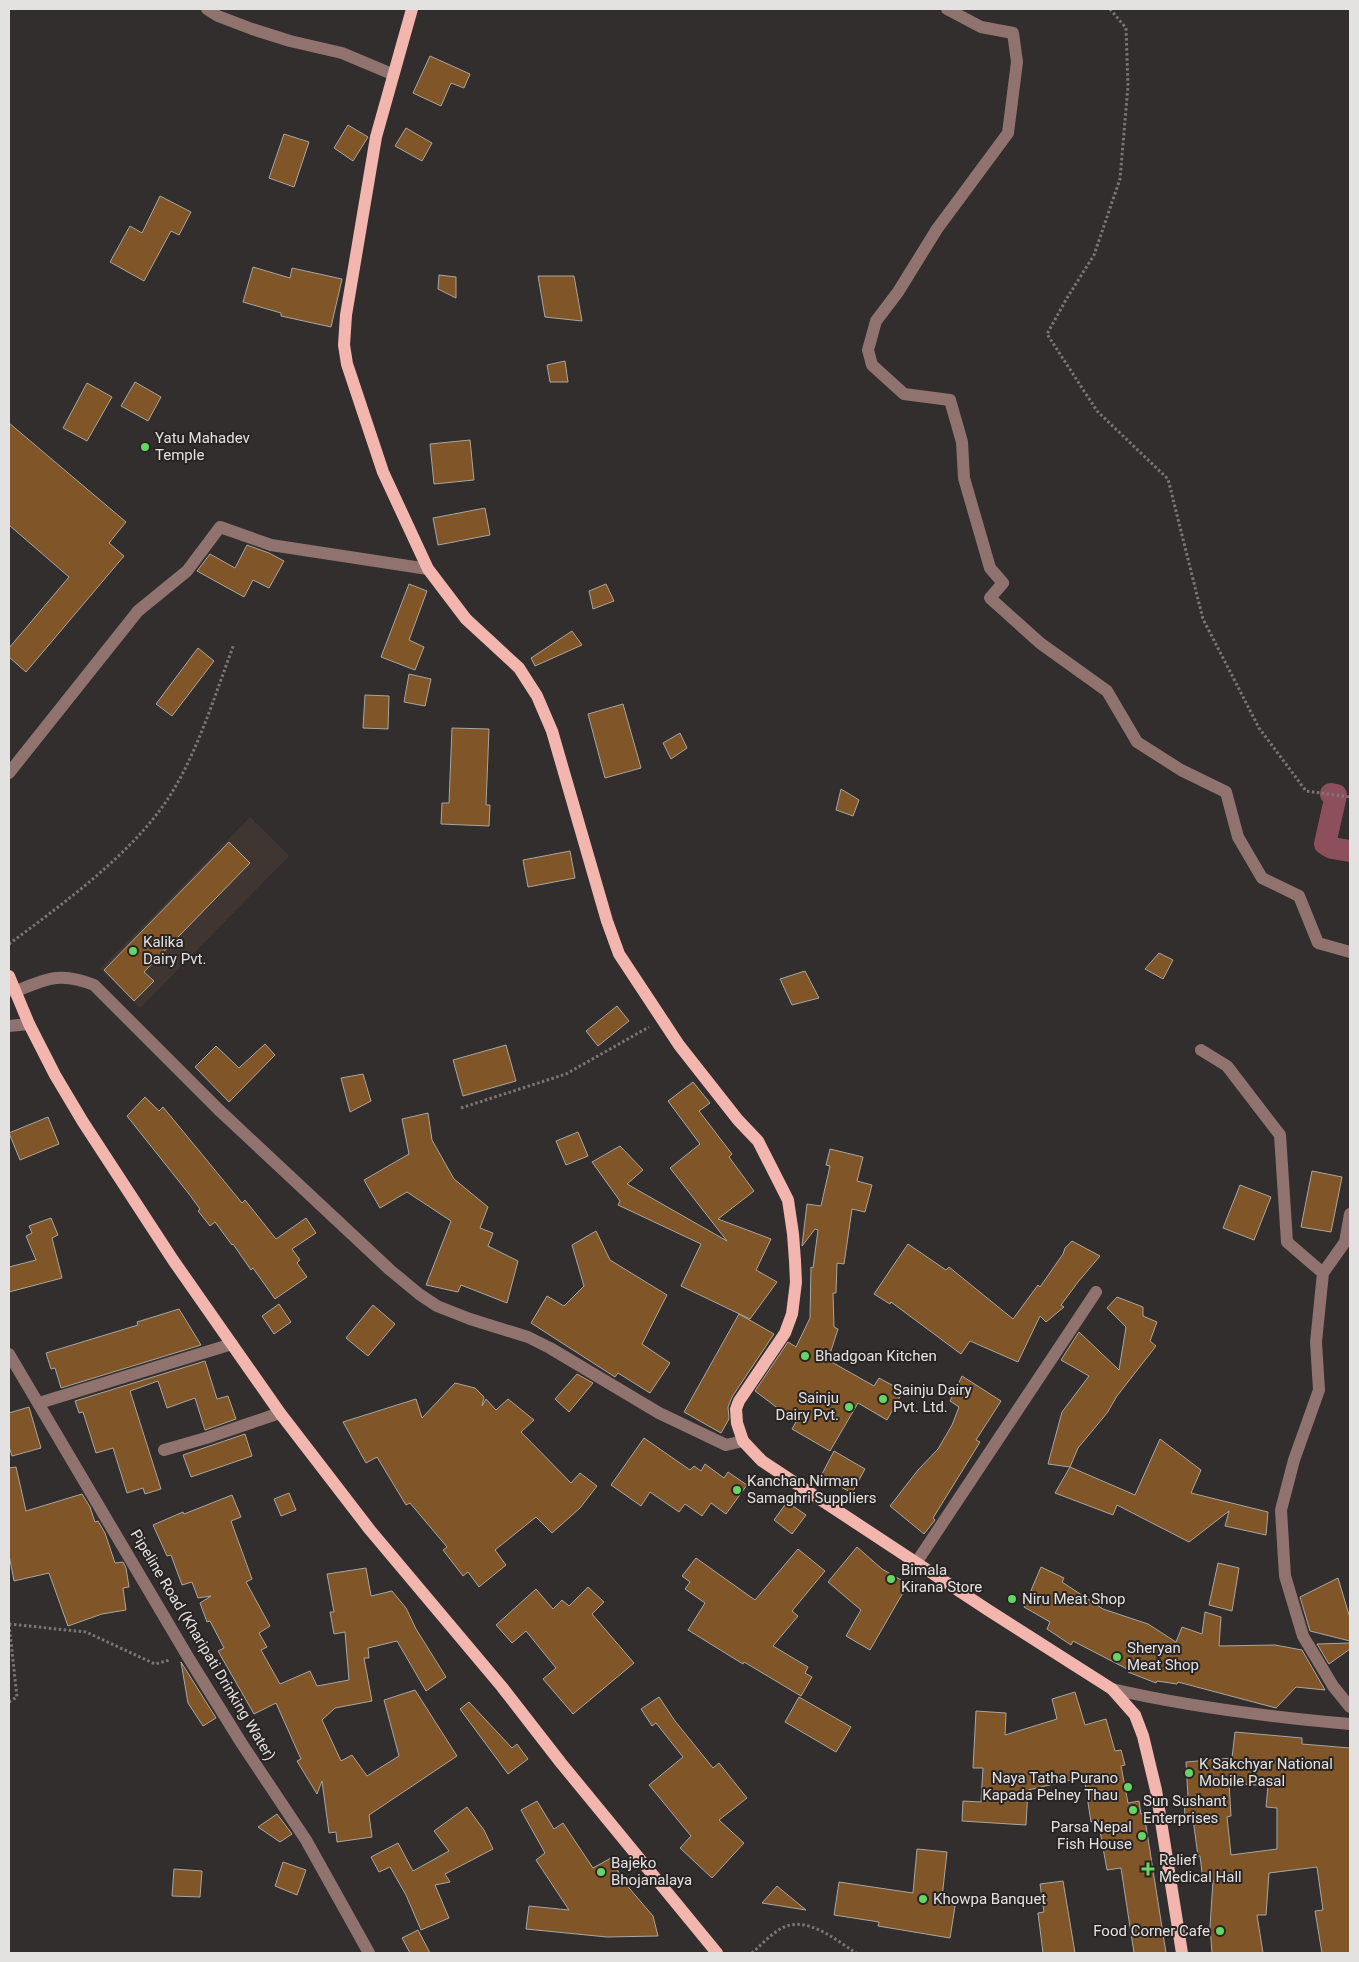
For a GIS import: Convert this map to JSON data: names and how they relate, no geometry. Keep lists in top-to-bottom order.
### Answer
{
  "streets": {
    "street": ["Pipeline Road (Kharipati Drinking Water)"]
  },
  "places": {
    "other": [
      "Yatu Mahadev Temple",
      "Kalika Dairy Pvt.",
      "Bhadgoan Kitchen",
      "Sainju Dairy Pvt. Ltd.",
      "Sainju Dairy Pvt.",
      "Kanchan Nirman Samaghri Suppliers",
      "Bimala Kirana Store",
      "Niru Meat Shop",
      "Sheryan Meat Shop",
      "K Sakchyar National Mobile Pasal",
      "Naya Tatha Purano Kapada Pelney Thau",
      "Sun Sushant Enterprises",
      "Parsa Nepal Fish House",
      "Bajeko Bhojanalaya",
      "Khowpa Banquet",
      "Food Corner Cafe"
    ],
    "health": ["Relief Medical Hall"]
  }
}
